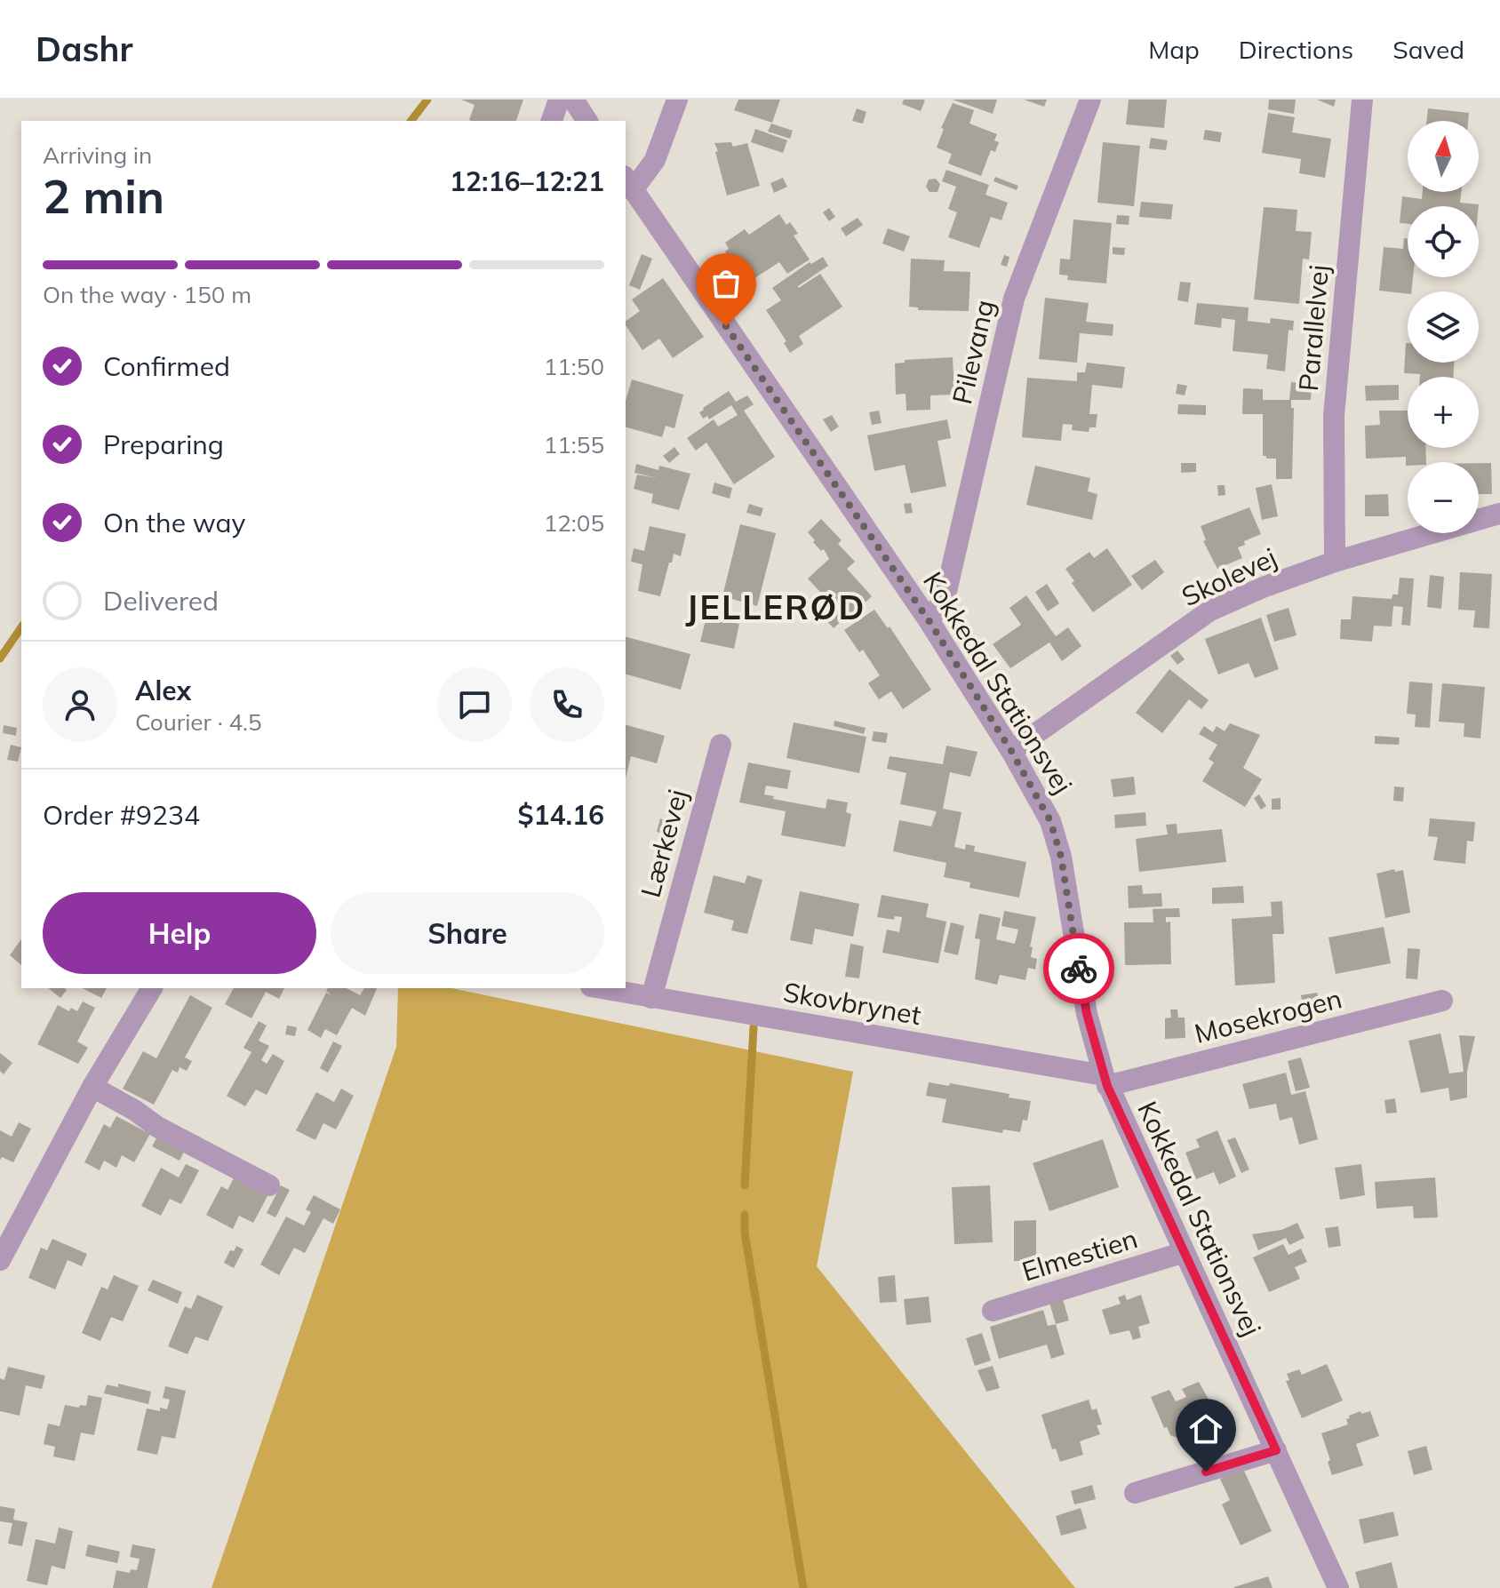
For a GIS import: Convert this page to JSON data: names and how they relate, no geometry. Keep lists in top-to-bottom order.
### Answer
{
  "streets": {
    "street": [
      "Parallelvej",
      "Pilevang",
      "Skolevej",
      "Kokkedal Stationsvej",
      "Lærkevej",
      "Skovbrynet",
      "Mosekrogen",
      "Elmestien"
    ]
  },
  "crossings": [
    ["Parallelvej", "Skolevej"],
    ["Pilevang", "Kokkedal Stationsvej"],
    ["Skolevej", "Kokkedal Stationsvej"],
    ["Kokkedal Stationsvej", "Skovbrynet"],
    ["Kokkedal Stationsvej", "Mosekrogen"],
    ["Kokkedal Stationsvej", "Elmestien"],
    ["Lærkevej", "Skovbrynet"],
    ["Skovbrynet", "Mosekrogen"]
  ],
  "districts": ["JELLERØD"],
  "north": "top",
  "page": {
    "header": "Dashr",
    "nav": ["Map", "Directions", "Saved"],
    "map_buttons": ["+", "−"],
    "heading": ["2 min", "Arriving in", "12:16–12:21"],
    "panel": [
      "Alex",
      "Courier · 4.5",
      "Order #9234",
      "$14.16"
    ],
    "bar": "On the way · 150 m",
    "list": [
      ["Confirmed", "11:50"],
      ["Preparing", "11:55"],
      ["On the way", "12:05"],
      "Delivered"
    ],
    "buttons": ["Help", "Share"]
  }
}
